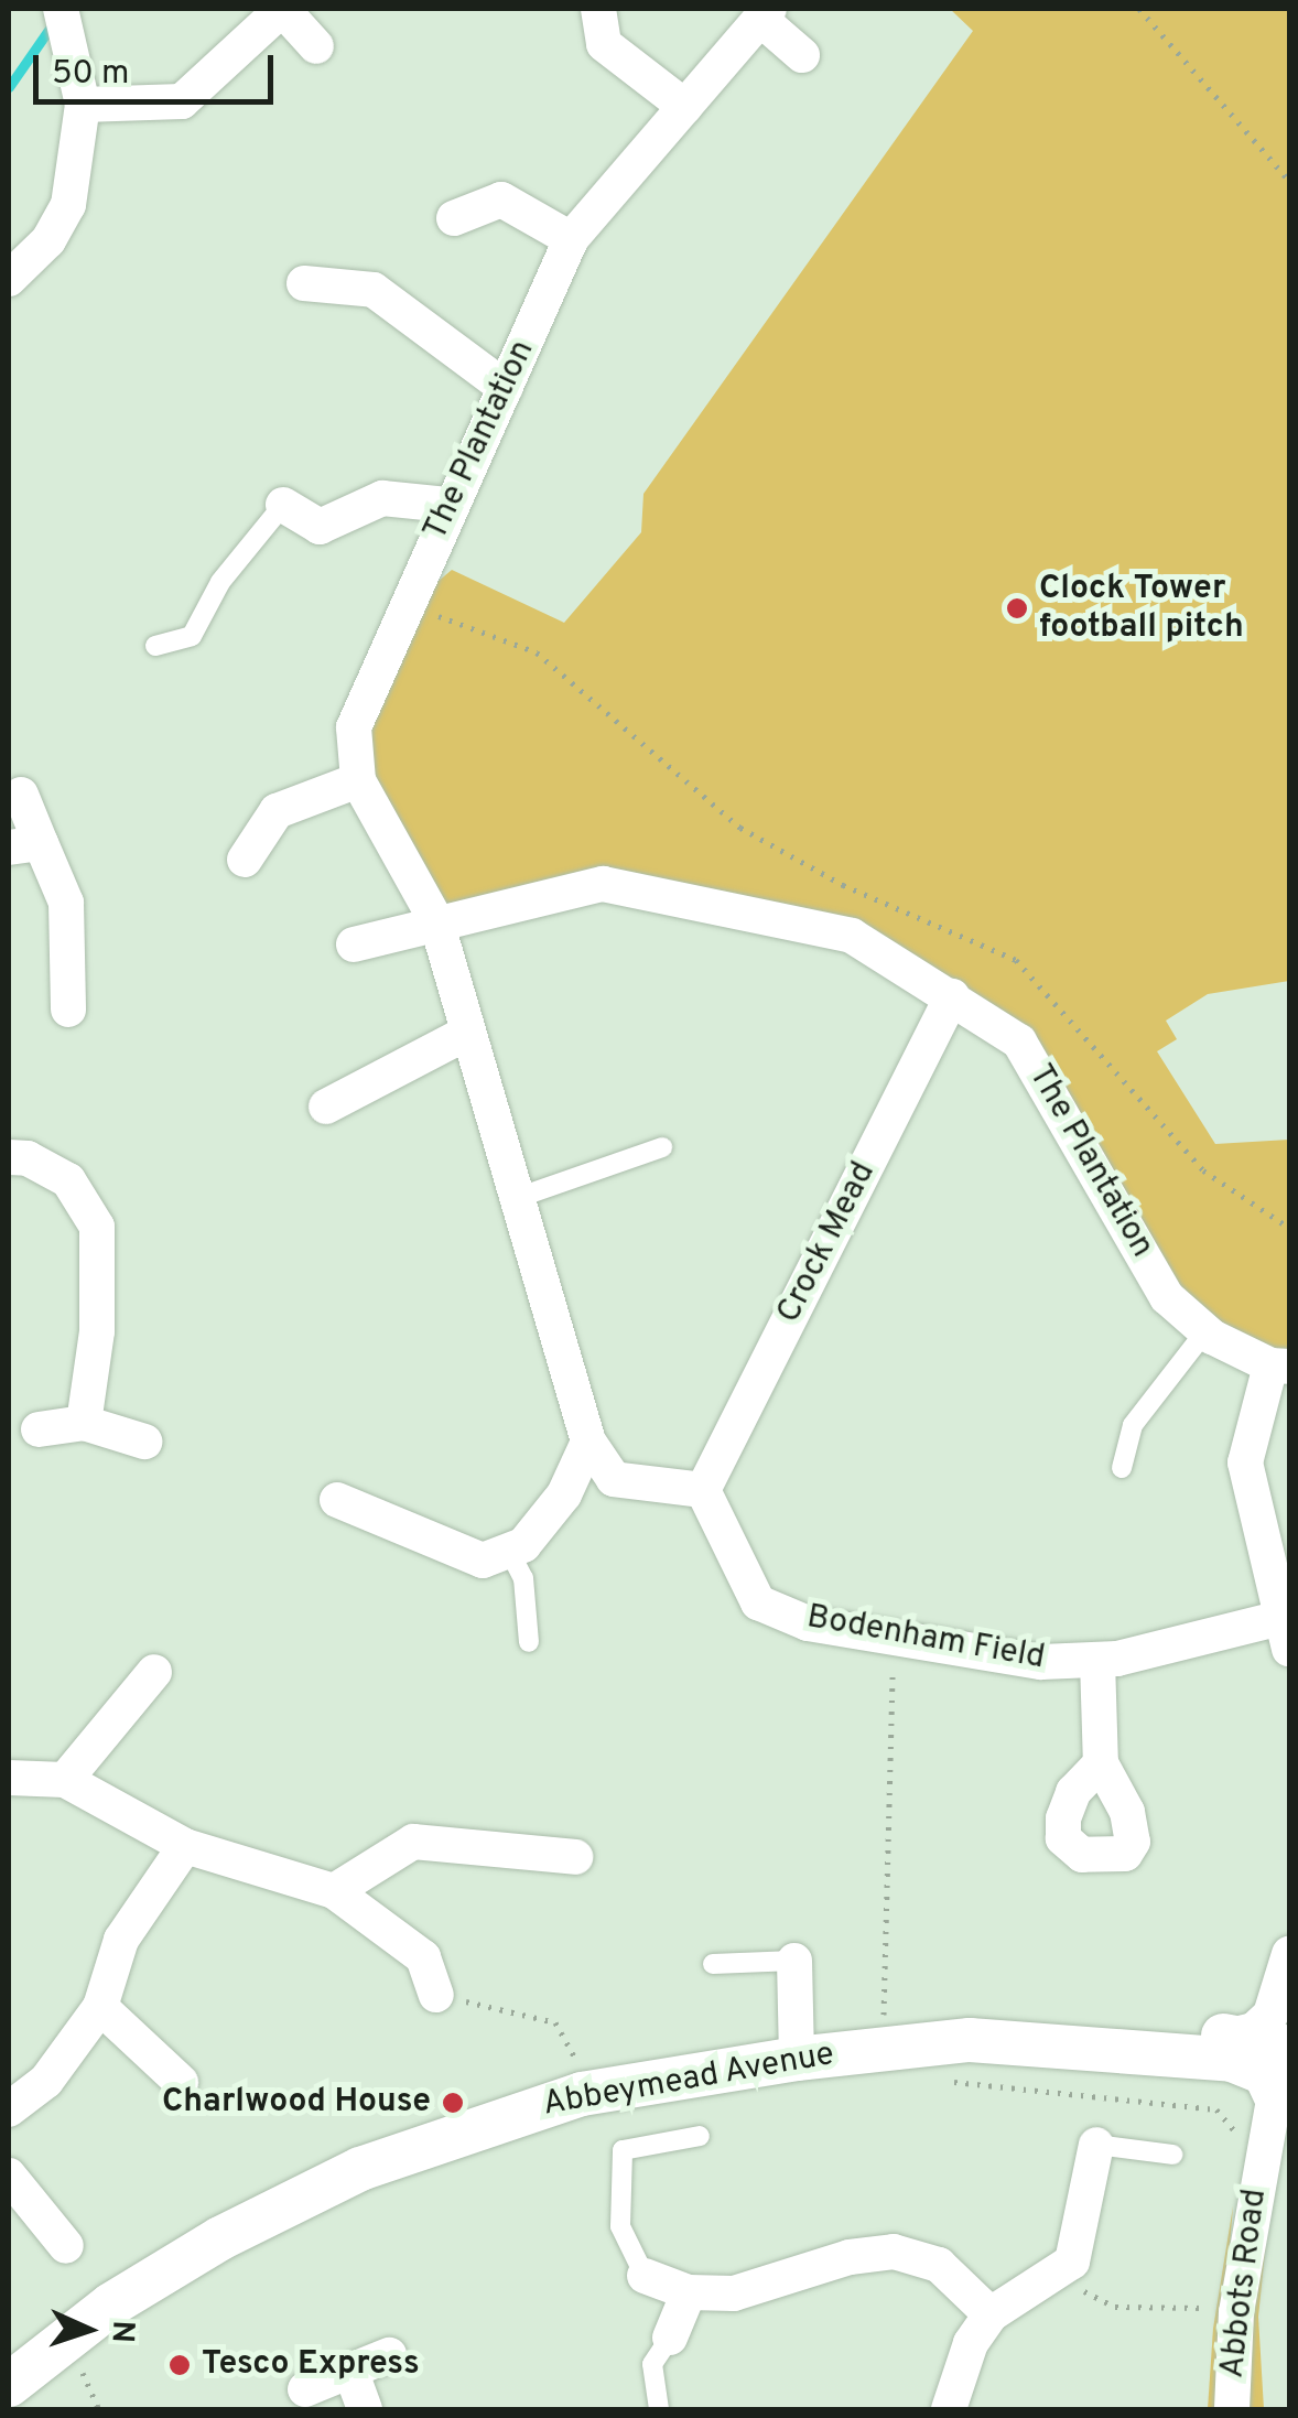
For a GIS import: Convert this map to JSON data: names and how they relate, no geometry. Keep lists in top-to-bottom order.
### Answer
{
  "streets": {
    "street": [
      "The Plantation",
      "Crock Mead",
      "Bodenham Field",
      "Abbeymead Avenue",
      "Abbots Road"
    ]
  },
  "crossings": [
    ["The Plantation", "Crock Mead"],
    ["The Plantation", "Bodenham Field"],
    ["Crock Mead", "Bodenham Field"],
    ["Abbeymead Avenue", "Abbots Road"]
  ],
  "places": ["Clock Tower football pitch", "Charlwood House", "Tesco Express"],
  "scale_bar": "50 m",
  "north": "right"
}
